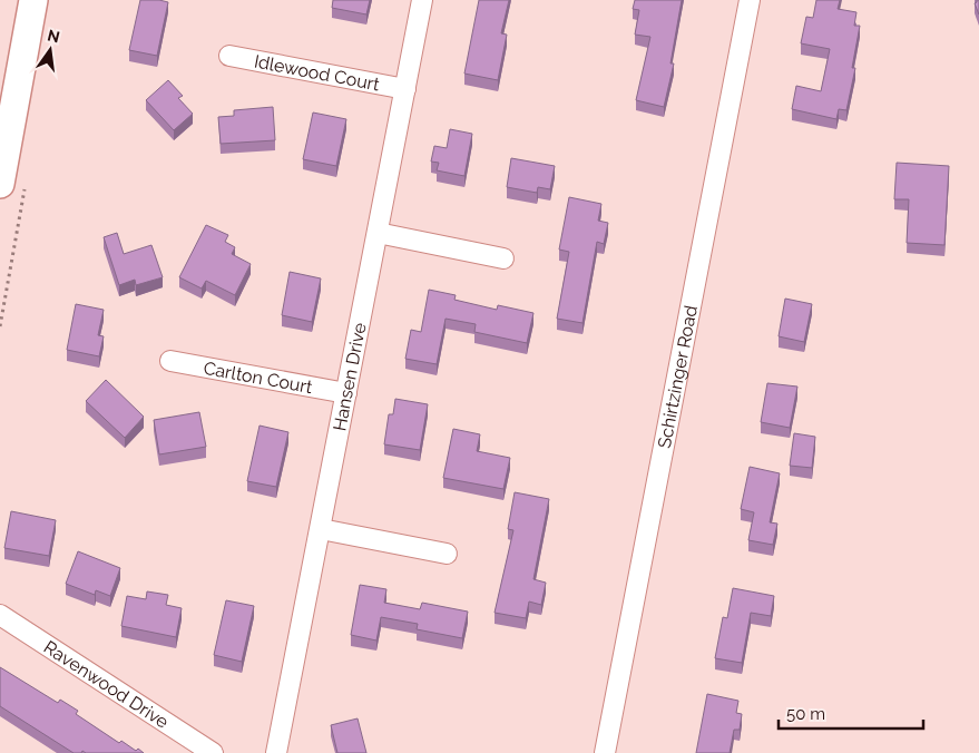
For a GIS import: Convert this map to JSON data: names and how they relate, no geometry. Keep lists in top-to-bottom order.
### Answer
{
  "streets": {
    "street": [
      "Idlewood Court",
      "Hansen Drive",
      "Schirtzinger Road",
      "Carlton Court",
      "Ravenwood Drive"
    ]
  },
  "crossings": [
    ["Idlewood Court", "Hansen Drive"],
    ["Hansen Drive", "Carlton Court"]
  ],
  "scale_bar": "50 m",
  "north": "top"
}
